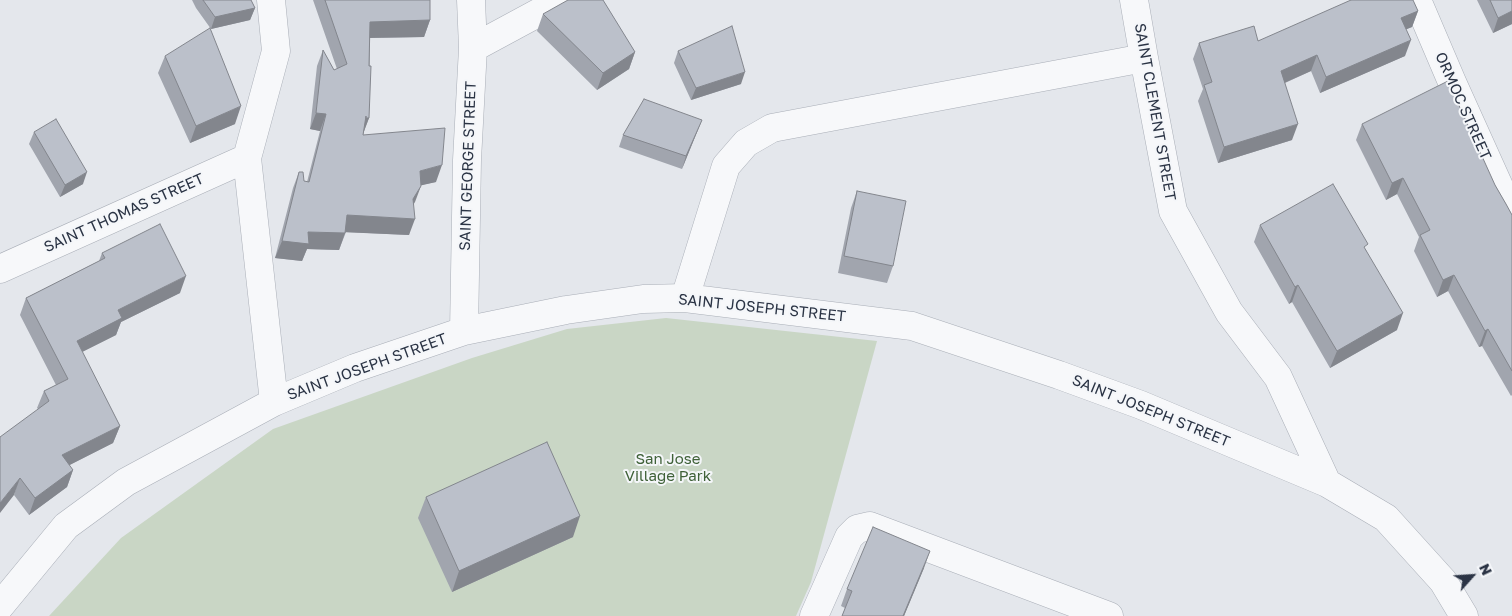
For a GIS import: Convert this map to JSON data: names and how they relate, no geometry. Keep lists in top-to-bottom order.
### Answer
{
  "streets": {
    "street": [
      "ORMOC STREET",
      "SAINT CLEMENT STREET",
      "SAINT GEORGE STREET",
      "SAINT THOMAS STREET",
      "SAINT JOSEPH STREET"
    ]
  },
  "crossings": [
    ["SAINT CLEMENT STREET", "SAINT JOSEPH STREET"],
    ["SAINT GEORGE STREET", "SAINT JOSEPH STREET"]
  ],
  "parks": ["San Jose Village Park"],
  "north": "top right"
}
